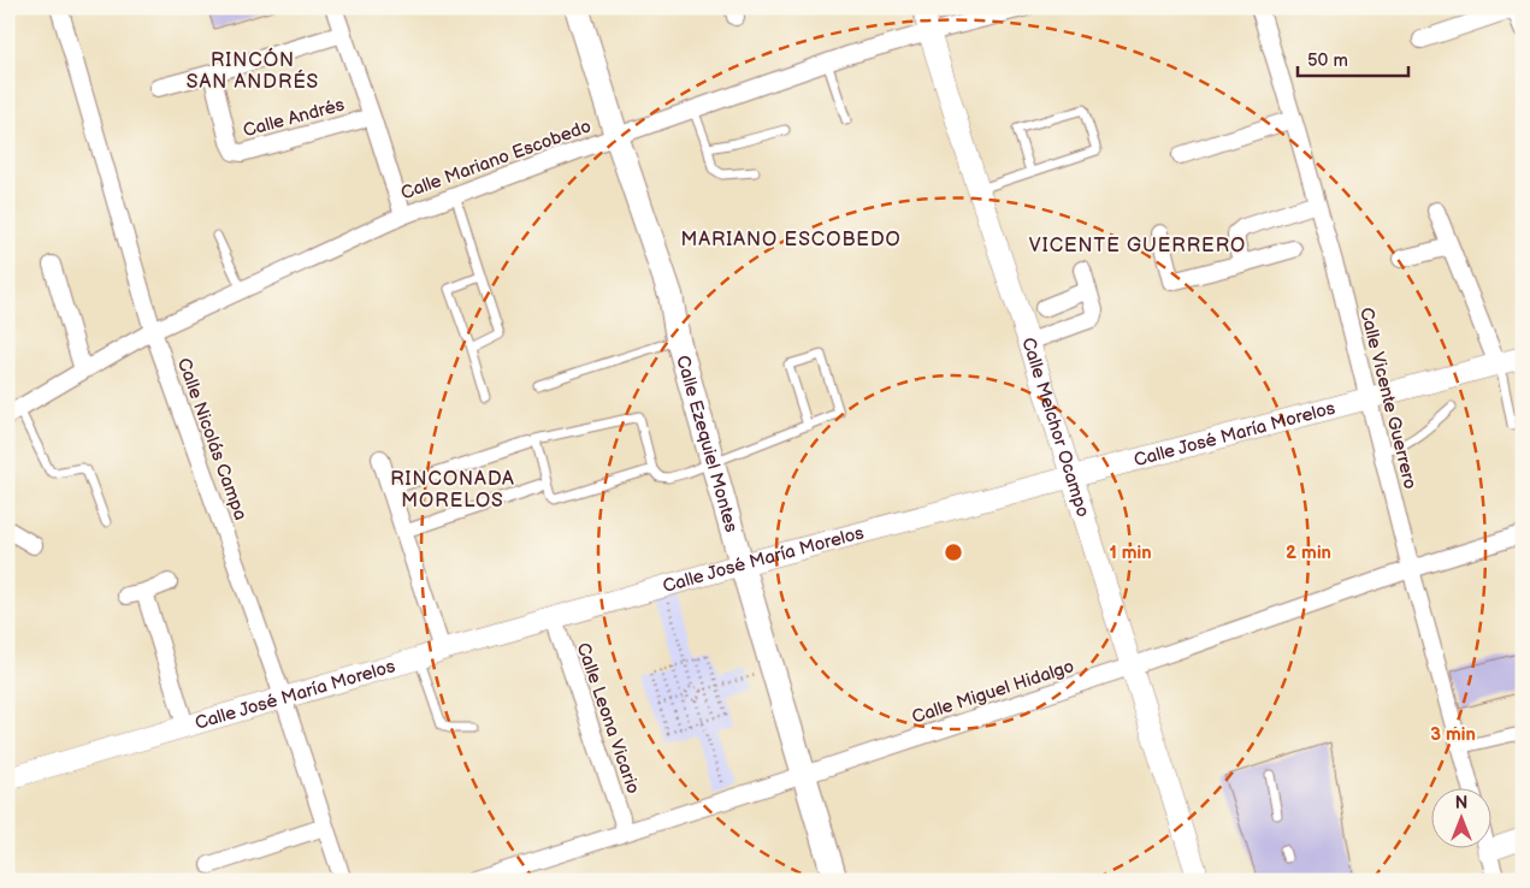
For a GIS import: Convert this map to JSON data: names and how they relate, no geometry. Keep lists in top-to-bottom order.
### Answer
{
  "streets": {
    "main road": ["Calle Ezequiel Montes"],
    "street": [
      "Calle Andrés",
      "Calle Mariano Escobedo",
      "Calle Vicente Guerrero",
      "Calle Melchor Ocampo",
      "Calle José María Morelos",
      "Calle Nicolás Campa",
      "Calle Miguel Hidalgo",
      "Calle Leona Vicario"
    ]
  },
  "crossings": [
    ["Calle Mariano Escobedo", "Calle Melchor Ocampo"],
    ["Calle Mariano Escobedo", "Calle Nicolás Campa"],
    ["Calle Mariano Escobedo", "Calle Ezequiel Montes"],
    ["Calle Vicente Guerrero", "Calle José María Morelos"],
    ["Calle Vicente Guerrero", "Calle Miguel Hidalgo"],
    ["Calle Melchor Ocampo", "Calle José María Morelos"],
    ["Calle Melchor Ocampo", "Calle Miguel Hidalgo"],
    ["Calle José María Morelos", "Calle Nicolás Campa"],
    ["Calle José María Morelos", "Calle Ezequiel Montes"],
    ["Calle José María Morelos", "Calle Leona Vicario"],
    ["Calle Ezequiel Montes", "Calle Miguel Hidalgo"],
    ["Calle Miguel Hidalgo", "Calle Leona Vicario"]
  ],
  "districts": [
    "RINCÓN SAN ANDRÉS",
    "MARIANO ESCOBEDO",
    "VICENTE GUERRERO",
    "RINCONADA MORELOS"
  ],
  "scale_bar": "50 m",
  "north": "top",
  "rings": ["1 min", "2 min", "3 min"]
}
